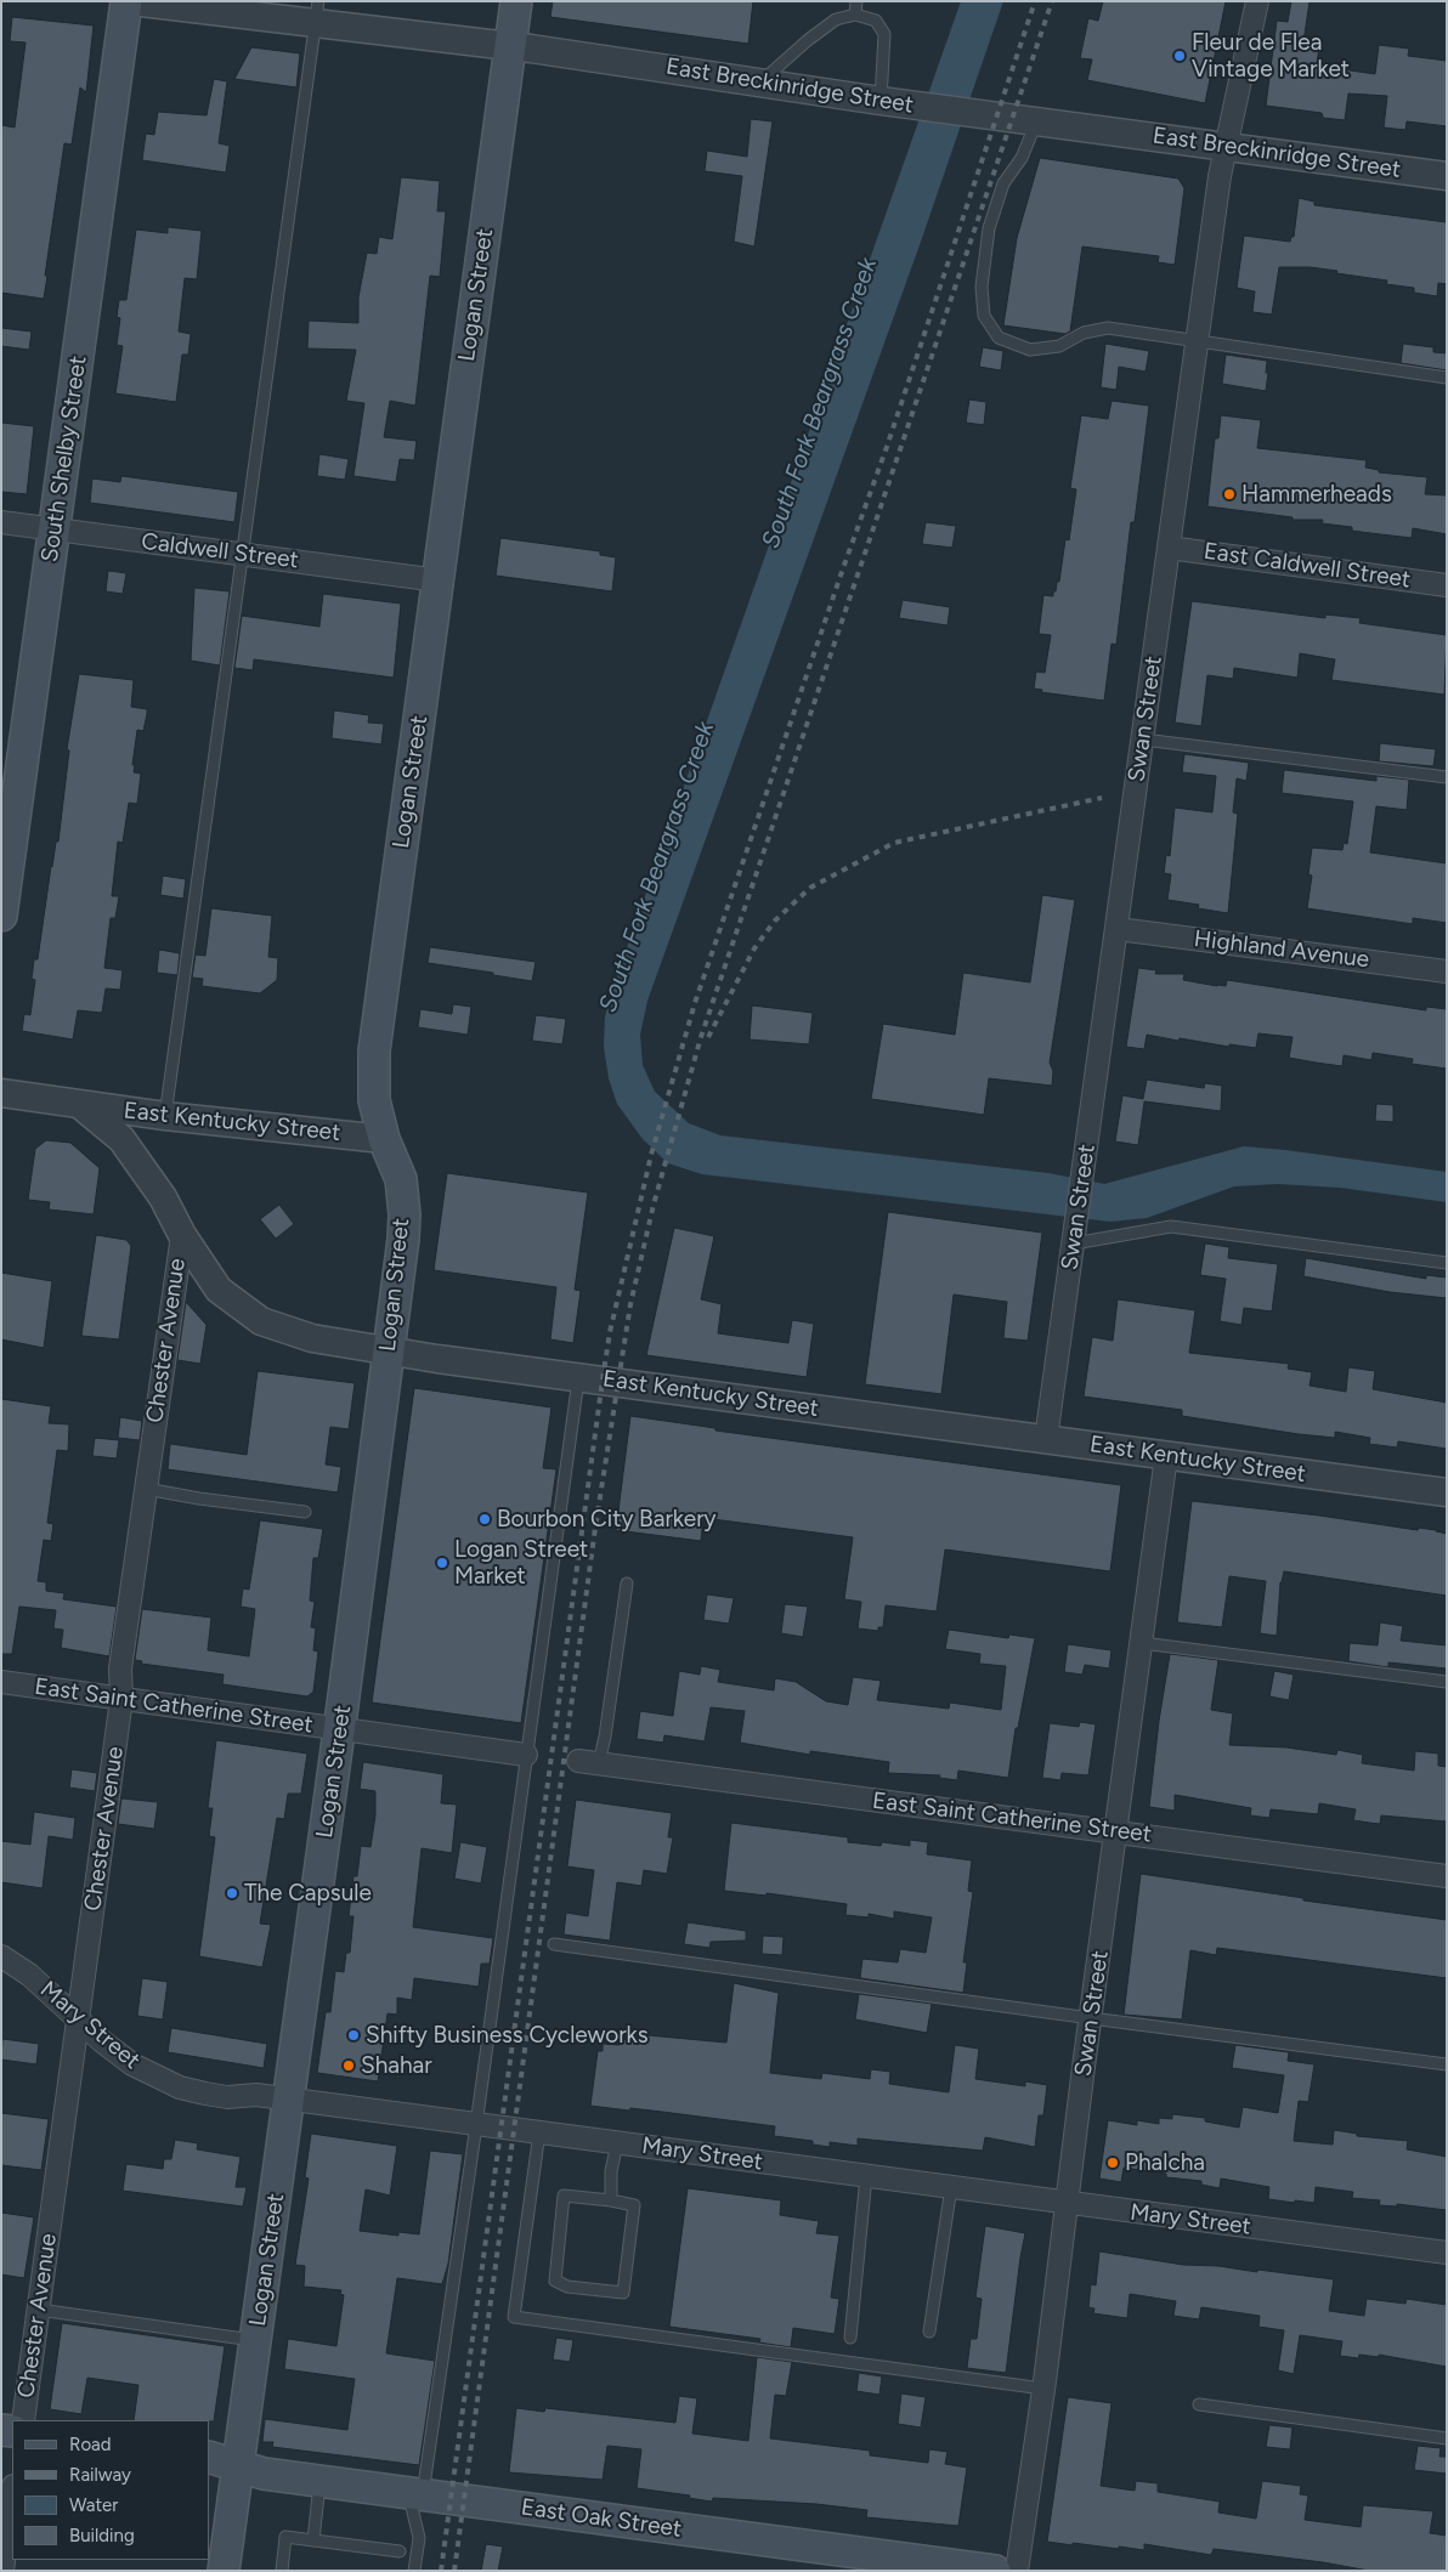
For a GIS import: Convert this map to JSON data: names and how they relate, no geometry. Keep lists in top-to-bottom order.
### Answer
{
  "streets": {
    "main road": ["Logan Street", "South Shelby Street", "East Oak Street"],
    "street": [
      "East Breckinridge Street",
      "Caldwell Street",
      "East Caldwell Street",
      "Swan Street",
      "Highland Avenue",
      "East Kentucky Street",
      "Chester Avenue",
      "East Saint Catherine Street",
      "Mary Street"
    ]
  },
  "crossings": [
    ["East Breckinridge Street", "Logan Street"],
    ["East Breckinridge Street", "South Shelby Street"],
    ["East Breckinridge Street", "Swan Street"],
    ["Logan Street", "Caldwell Street"],
    ["Logan Street", "East Kentucky Street"],
    ["Logan Street", "East Saint Catherine Street"],
    ["Logan Street", "Mary Street"],
    ["Logan Street", "East Oak Street"],
    ["South Shelby Street", "Caldwell Street"],
    ["East Caldwell Street", "Swan Street"],
    ["Swan Street", "Highland Avenue"],
    ["Swan Street", "East Kentucky Street"],
    ["Swan Street", "East Saint Catherine Street"],
    ["Swan Street", "Mary Street"],
    ["East Kentucky Street", "Chester Avenue"],
    ["Chester Avenue", "East Saint Catherine Street"],
    ["Chester Avenue", "Mary Street"]
  ],
  "water": ["South Fork Beargrass Creek"],
  "places": [
    "Fleur de Flea Vintage Market",
    "Hammerheads",
    "Bourbon City Barkery",
    "Logan Street Market",
    "The Capsule",
    "Shifty Business Cycleworks",
    "Shahar",
    "Phalcha"
  ],
  "legend": [
    "Road",
    "Railway",
    "Water",
    "Building"
  ]
}
